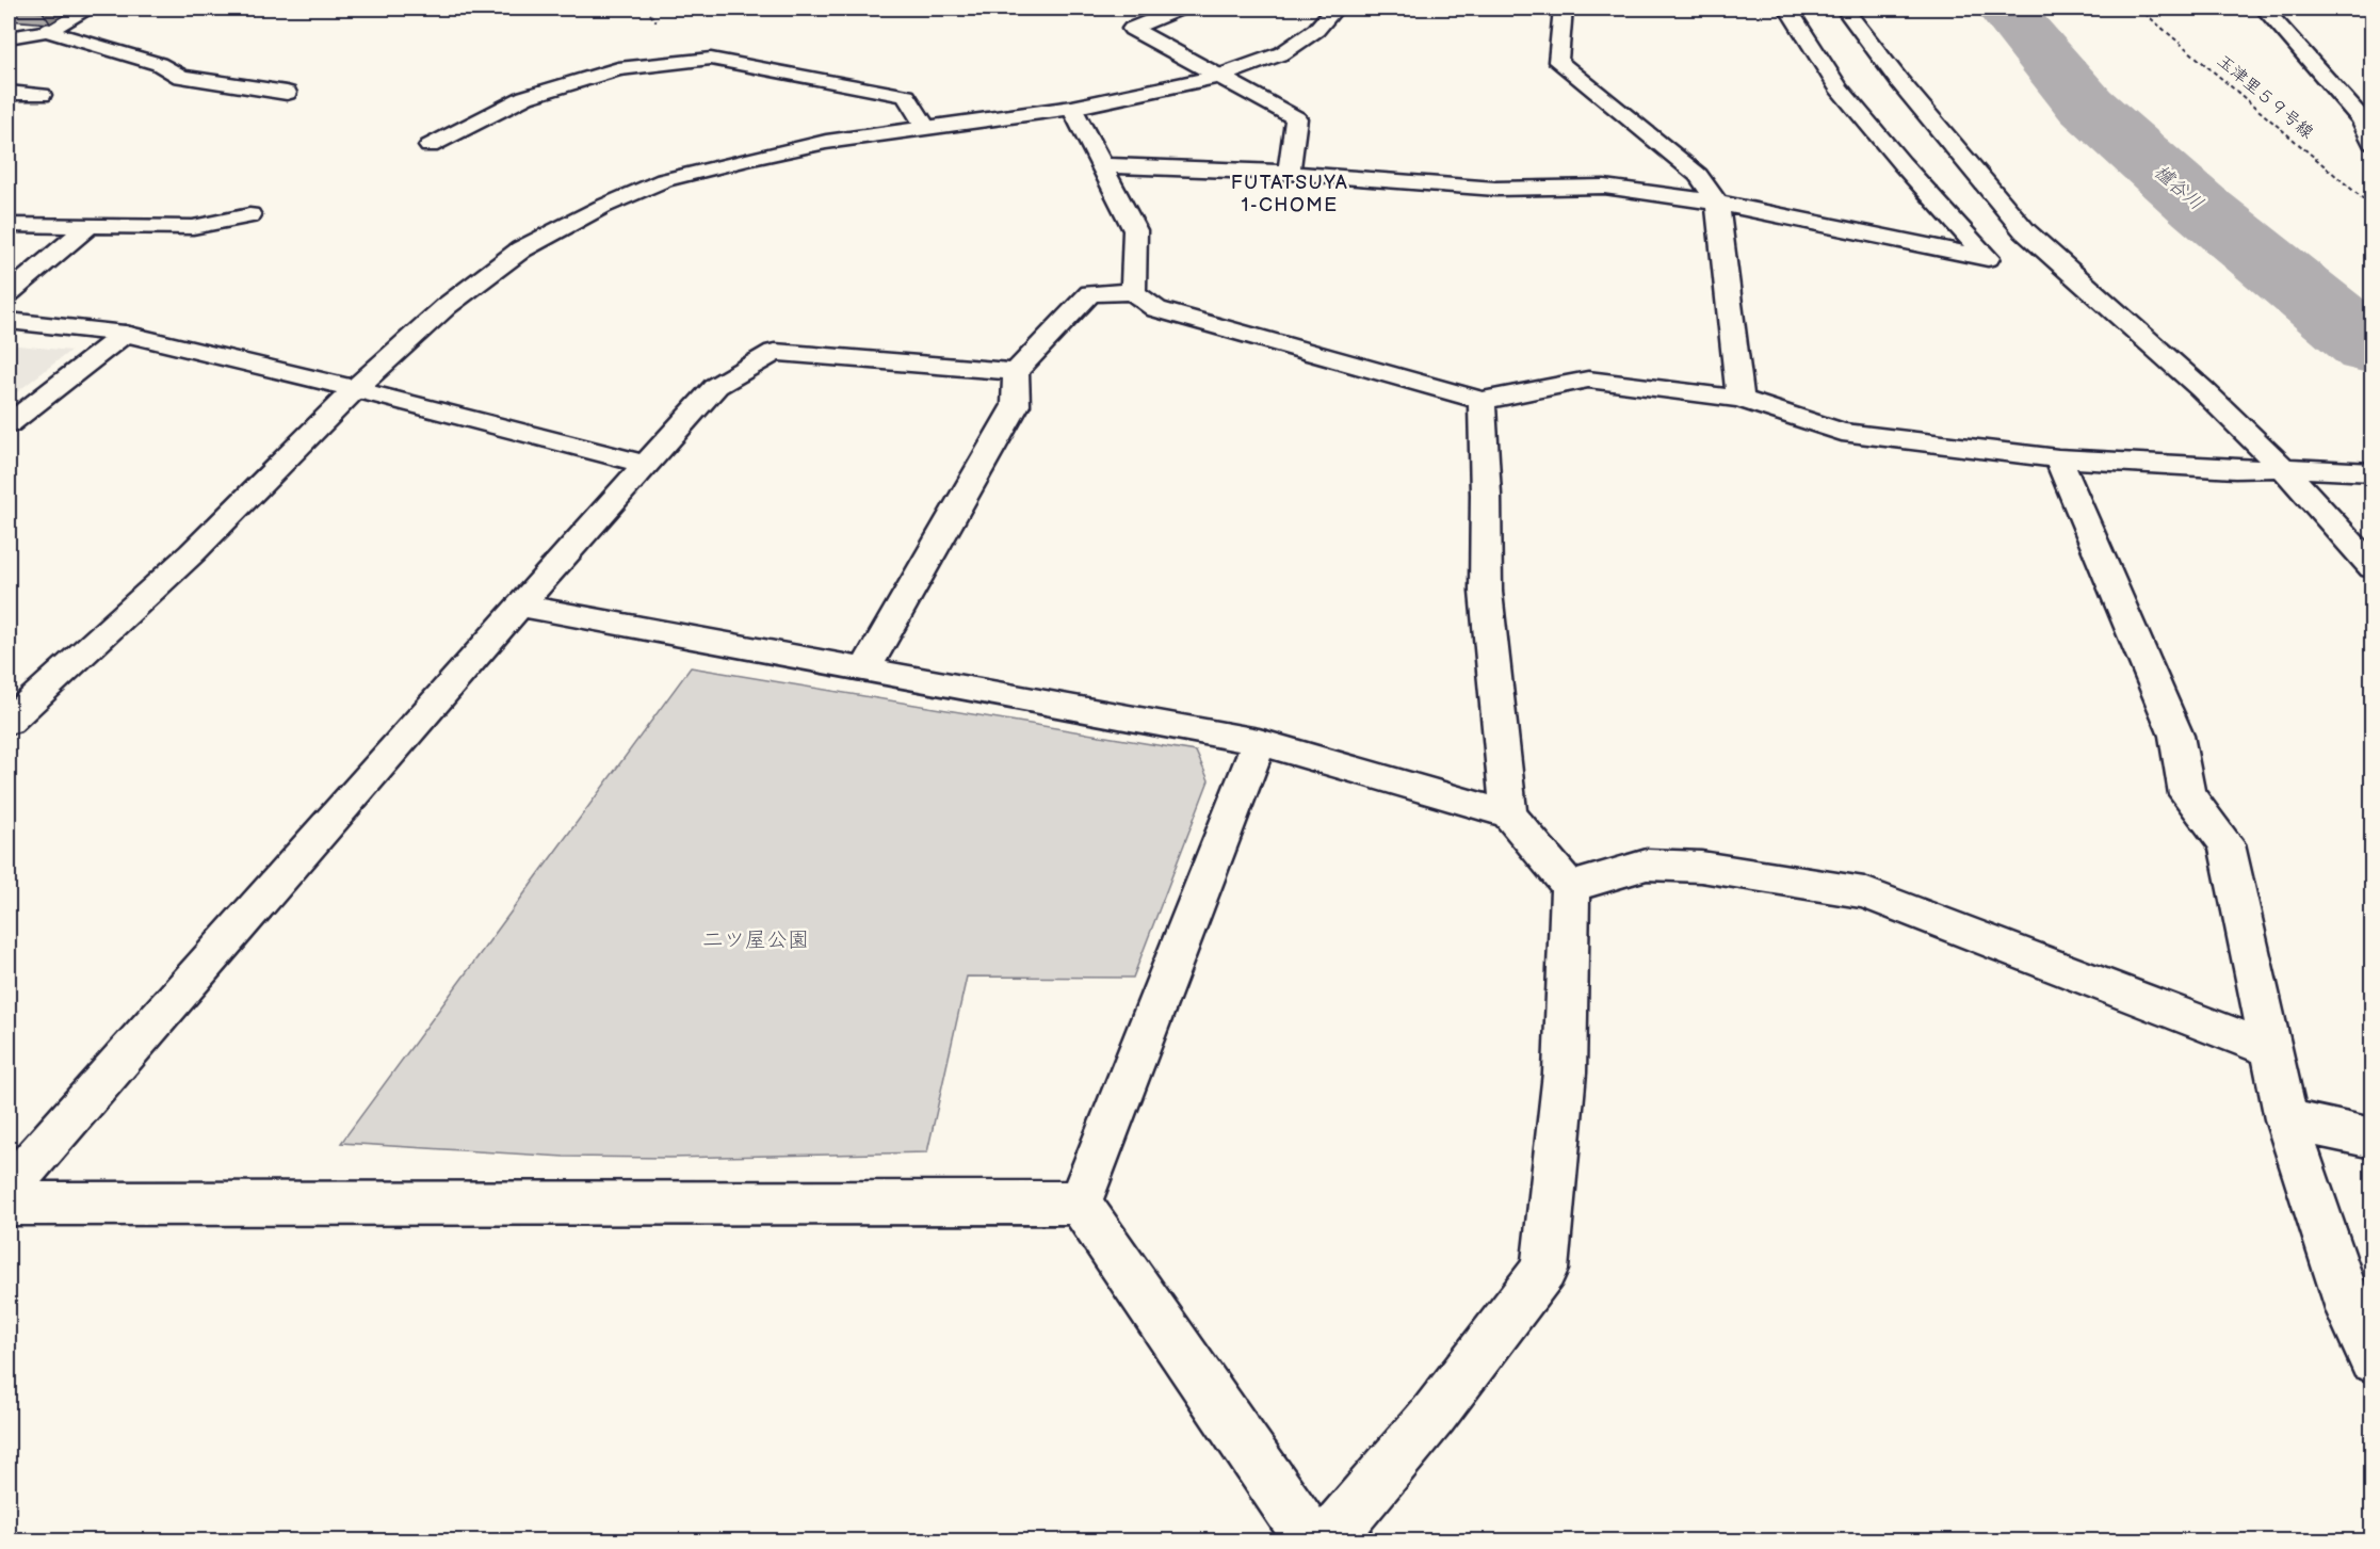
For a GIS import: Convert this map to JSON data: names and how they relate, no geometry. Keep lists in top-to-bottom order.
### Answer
{
  "streets": {
    "path": ["玉津里５９号線"]
  },
  "districts": ["FUTATSUYA 1-CHOME"],
  "water": ["櫨谷川"],
  "parks": ["二ツ屋公園"]
}
